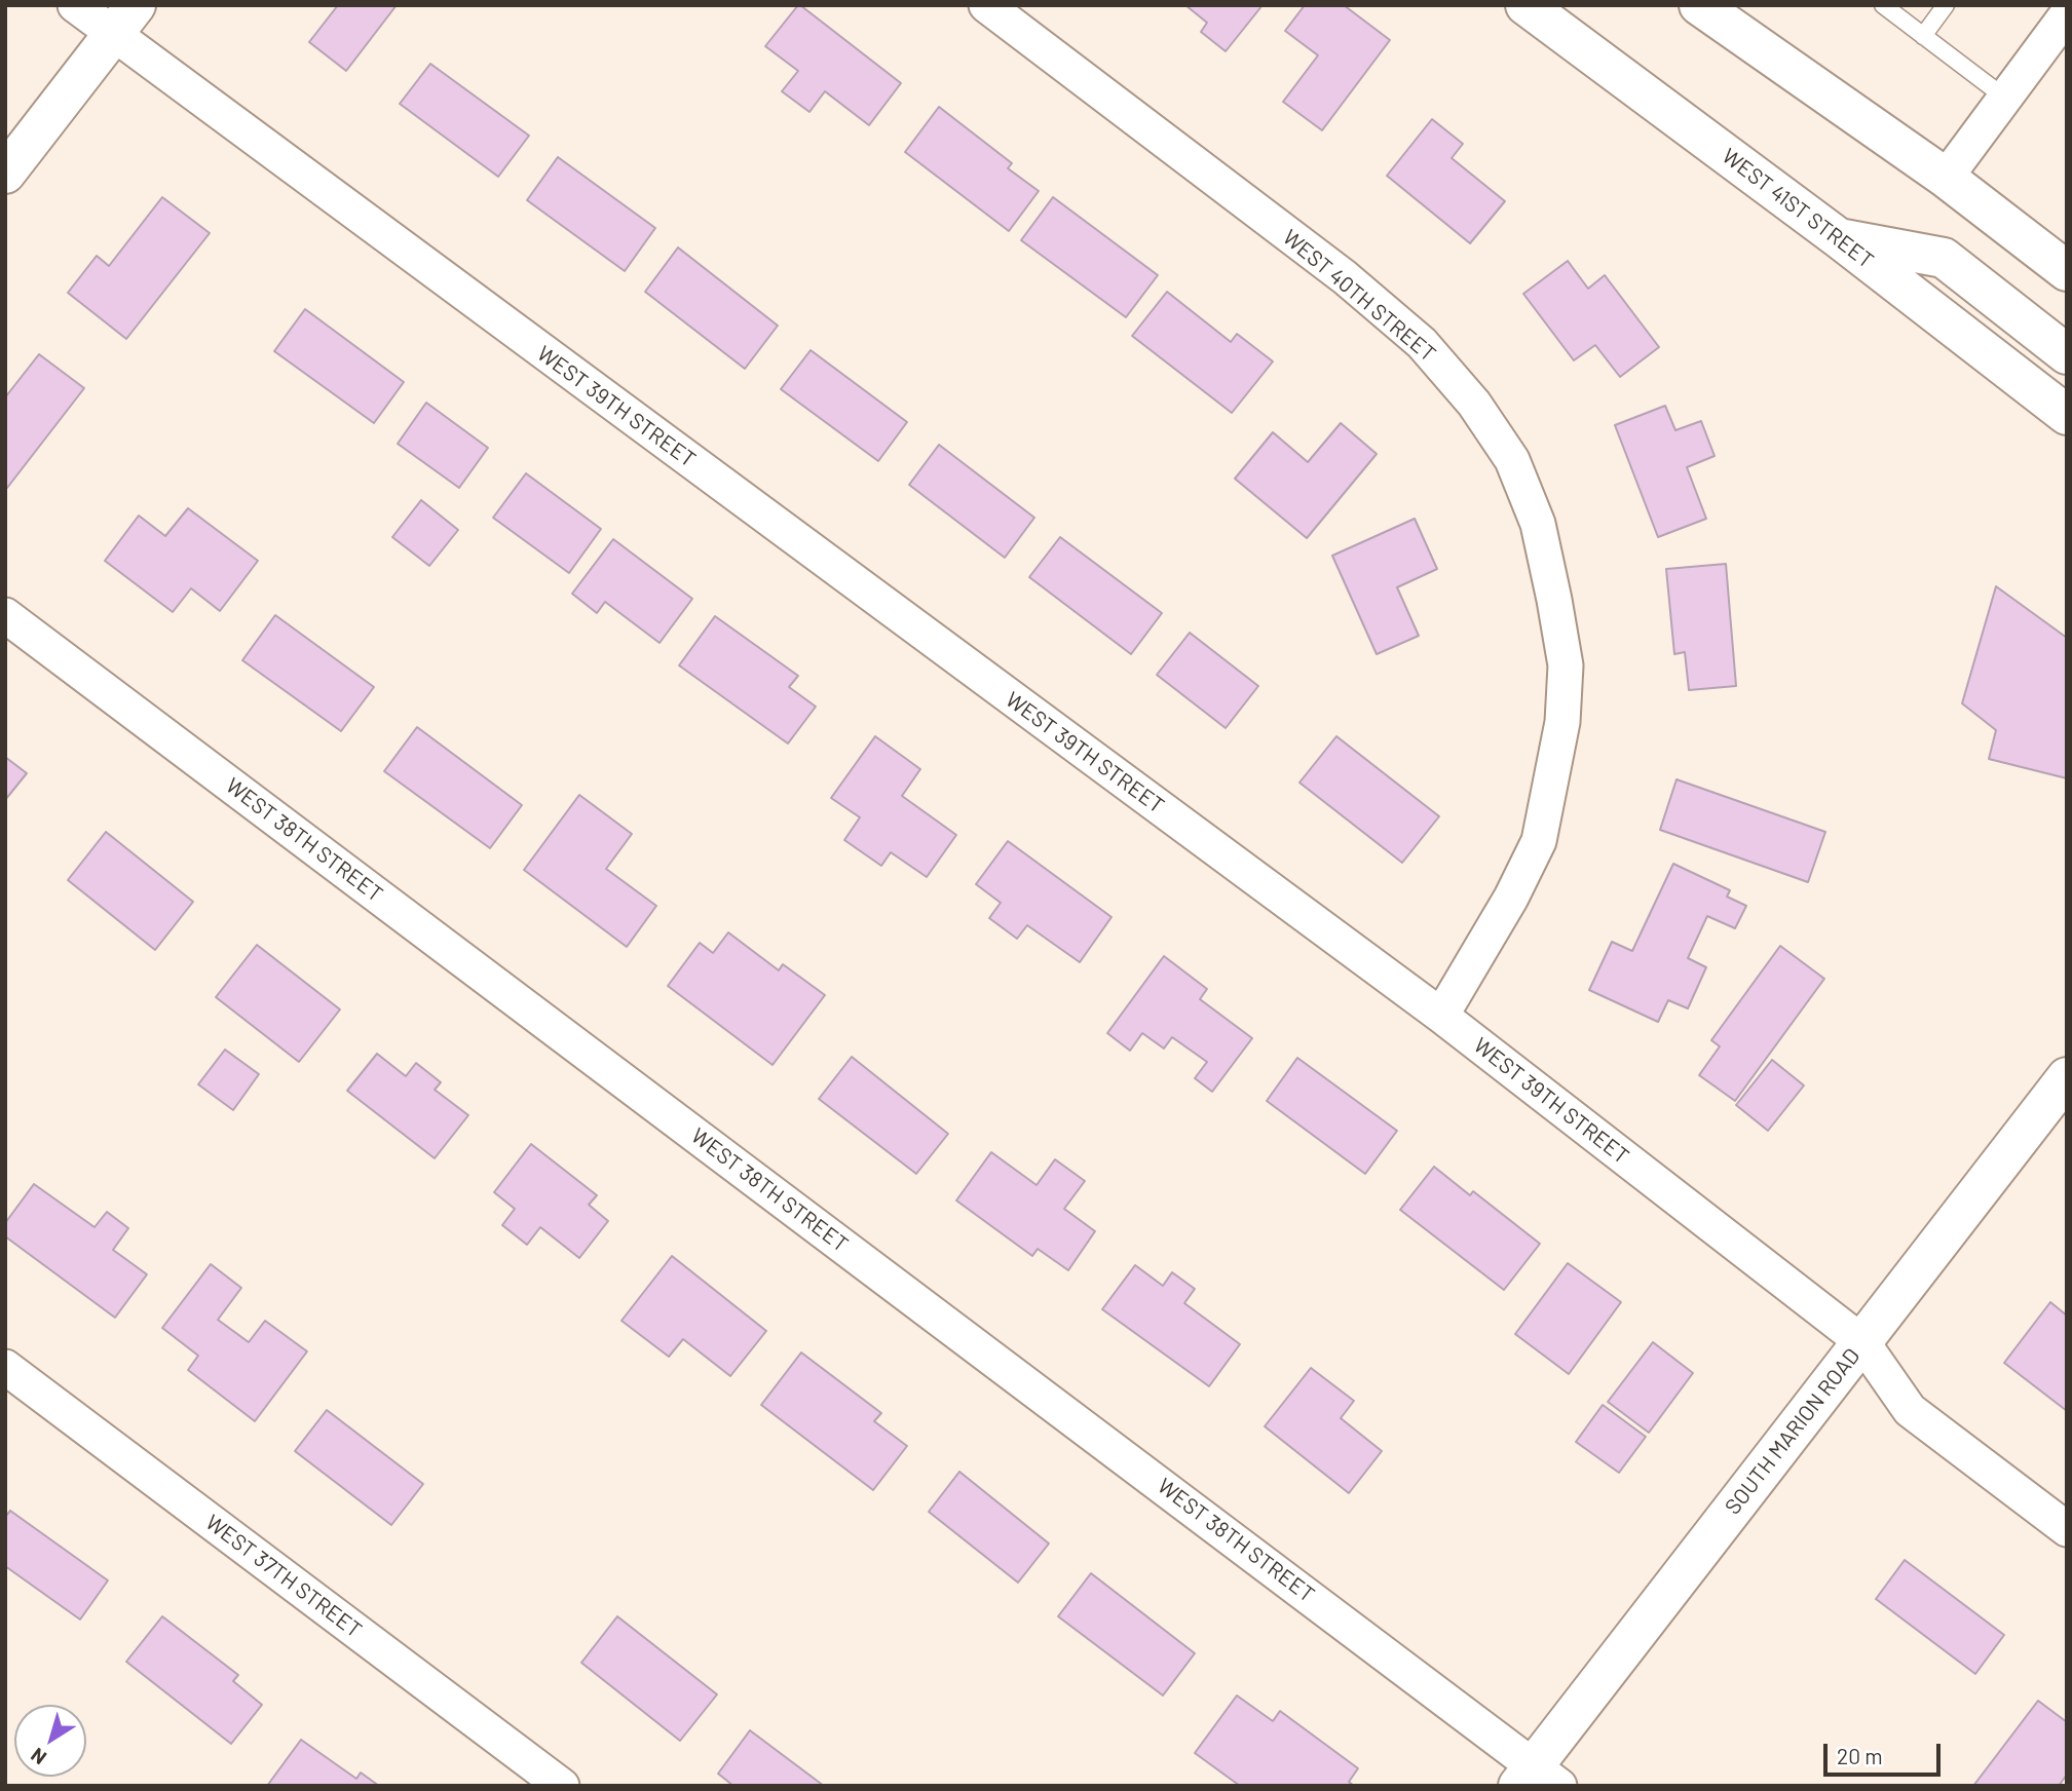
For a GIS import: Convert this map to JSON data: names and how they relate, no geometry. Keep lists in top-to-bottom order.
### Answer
{
  "streets": {
    "main road": ["WEST 41ST STREET", "SOUTH MARION ROAD"],
    "street": [
      "WEST 40TH STREET",
      "WEST 39TH STREET",
      "WEST 38TH STREET",
      "WEST 37TH STREET"
    ]
  },
  "crossings": [
    ["WEST 40TH STREET", "WEST 39TH STREET"],
    ["WEST 39TH STREET", "SOUTH MARION ROAD"],
    ["WEST 38TH STREET", "SOUTH MARION ROAD"]
  ],
  "scale_bar": "20 m",
  "north": "bottom left"
}
